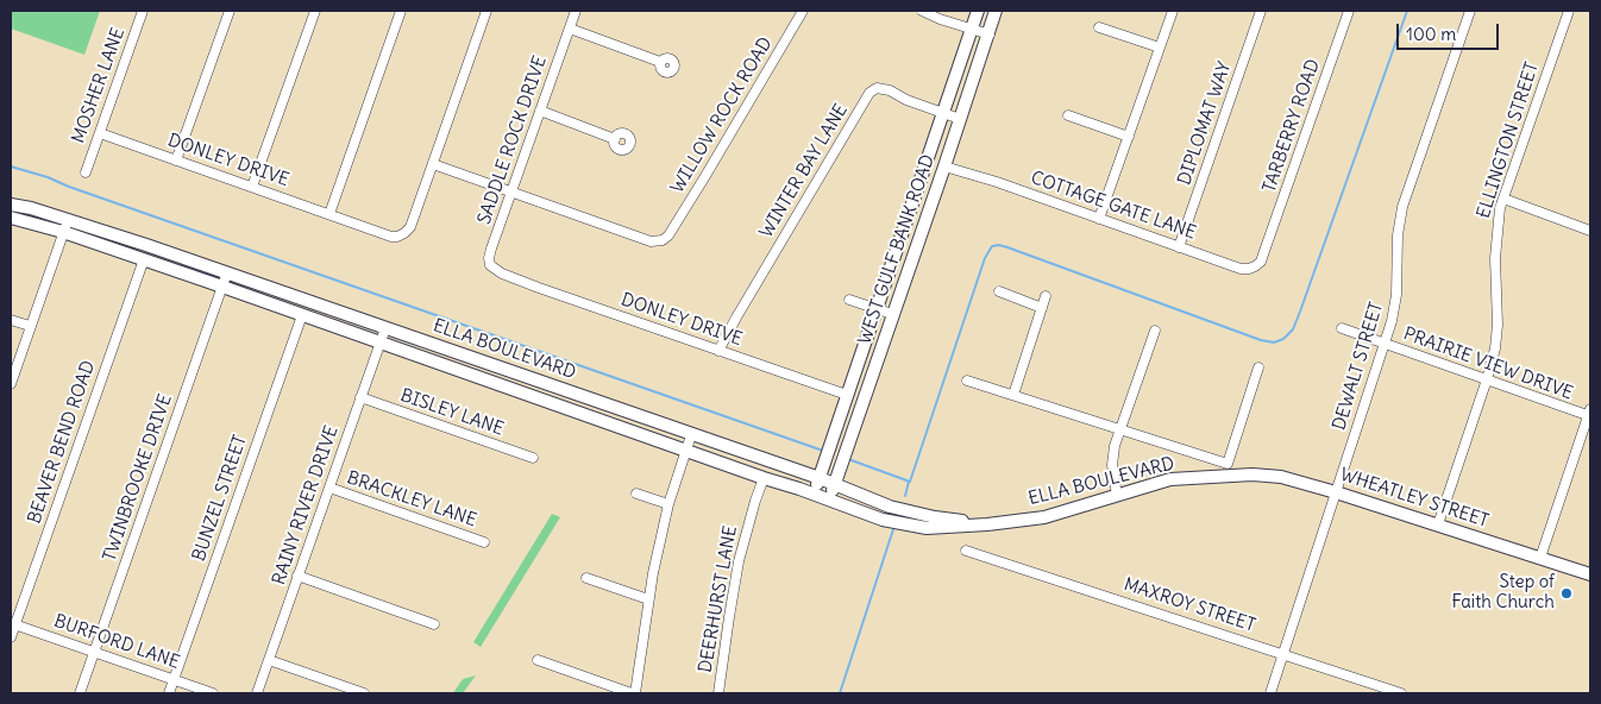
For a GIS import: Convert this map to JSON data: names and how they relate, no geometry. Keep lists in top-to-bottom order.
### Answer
{
  "streets": {
    "main road": ["WEST GULF BANK ROAD", "ELLA BOULEVARD", "WHEATLEY STREET"],
    "street": [
      "MOSHER LANE",
      "WILLOW ROCK ROAD",
      "DIPLOMAT WAY",
      "TARBERRY ROAD",
      "SADDLE ROCK DRIVE",
      "ELLINGTON STREET",
      "DONLEY DRIVE",
      "WINTER BAY LANE",
      "COTTAGE GATE LANE",
      "PRAIRIE VIEW DRIVE",
      "DEWALT STREET",
      "BISLEY LANE",
      "BEAVER BEND ROAD",
      "TWINBROOKE DRIVE",
      "BUNZEL STREET",
      "BRACKLEY LANE",
      "RAINY RIVER DRIVE",
      "DEERHURST LANE",
      "MAXROY STREET",
      "BURFORD LANE"
    ]
  },
  "crossings": [
    ["MOSHER LANE", "DONLEY DRIVE"],
    ["WILLOW ROCK ROAD", "SADDLE ROCK DRIVE"],
    ["DIPLOMAT WAY", "COTTAGE GATE LANE"],
    ["TARBERRY ROAD", "COTTAGE GATE LANE"],
    ["SADDLE ROCK DRIVE", "DONLEY DRIVE"],
    ["ELLINGTON STREET", "PRAIRIE VIEW DRIVE"],
    ["ELLINGTON STREET", "WHEATLEY STREET"],
    ["DONLEY DRIVE", "WINTER BAY LANE"],
    ["DONLEY DRIVE", "WEST GULF BANK ROAD"],
    ["WINTER BAY LANE", "WEST GULF BANK ROAD"],
    ["COTTAGE GATE LANE", "WEST GULF BANK ROAD"],
    ["WEST GULF BANK ROAD", "ELLA BOULEVARD"],
    ["ELLA BOULEVARD", "BEAVER BEND ROAD"],
    ["ELLA BOULEVARD", "TWINBROOKE DRIVE"],
    ["ELLA BOULEVARD", "BUNZEL STREET"],
    ["ELLA BOULEVARD", "WHEATLEY STREET"],
    ["ELLA BOULEVARD", "RAINY RIVER DRIVE"],
    ["ELLA BOULEVARD", "DEERHURST LANE"],
    ["PRAIRIE VIEW DRIVE", "DEWALT STREET"],
    ["DEWALT STREET", "WHEATLEY STREET"],
    ["DEWALT STREET", "MAXROY STREET"],
    ["BISLEY LANE", "RAINY RIVER DRIVE"],
    ["BEAVER BEND ROAD", "BURFORD LANE"],
    ["TWINBROOKE DRIVE", "BURFORD LANE"],
    ["BUNZEL STREET", "BURFORD LANE"],
    ["BRACKLEY LANE", "RAINY RIVER DRIVE"]
  ],
  "places": ["Step of Faith Church"],
  "scale_bar": "100 m"
}
